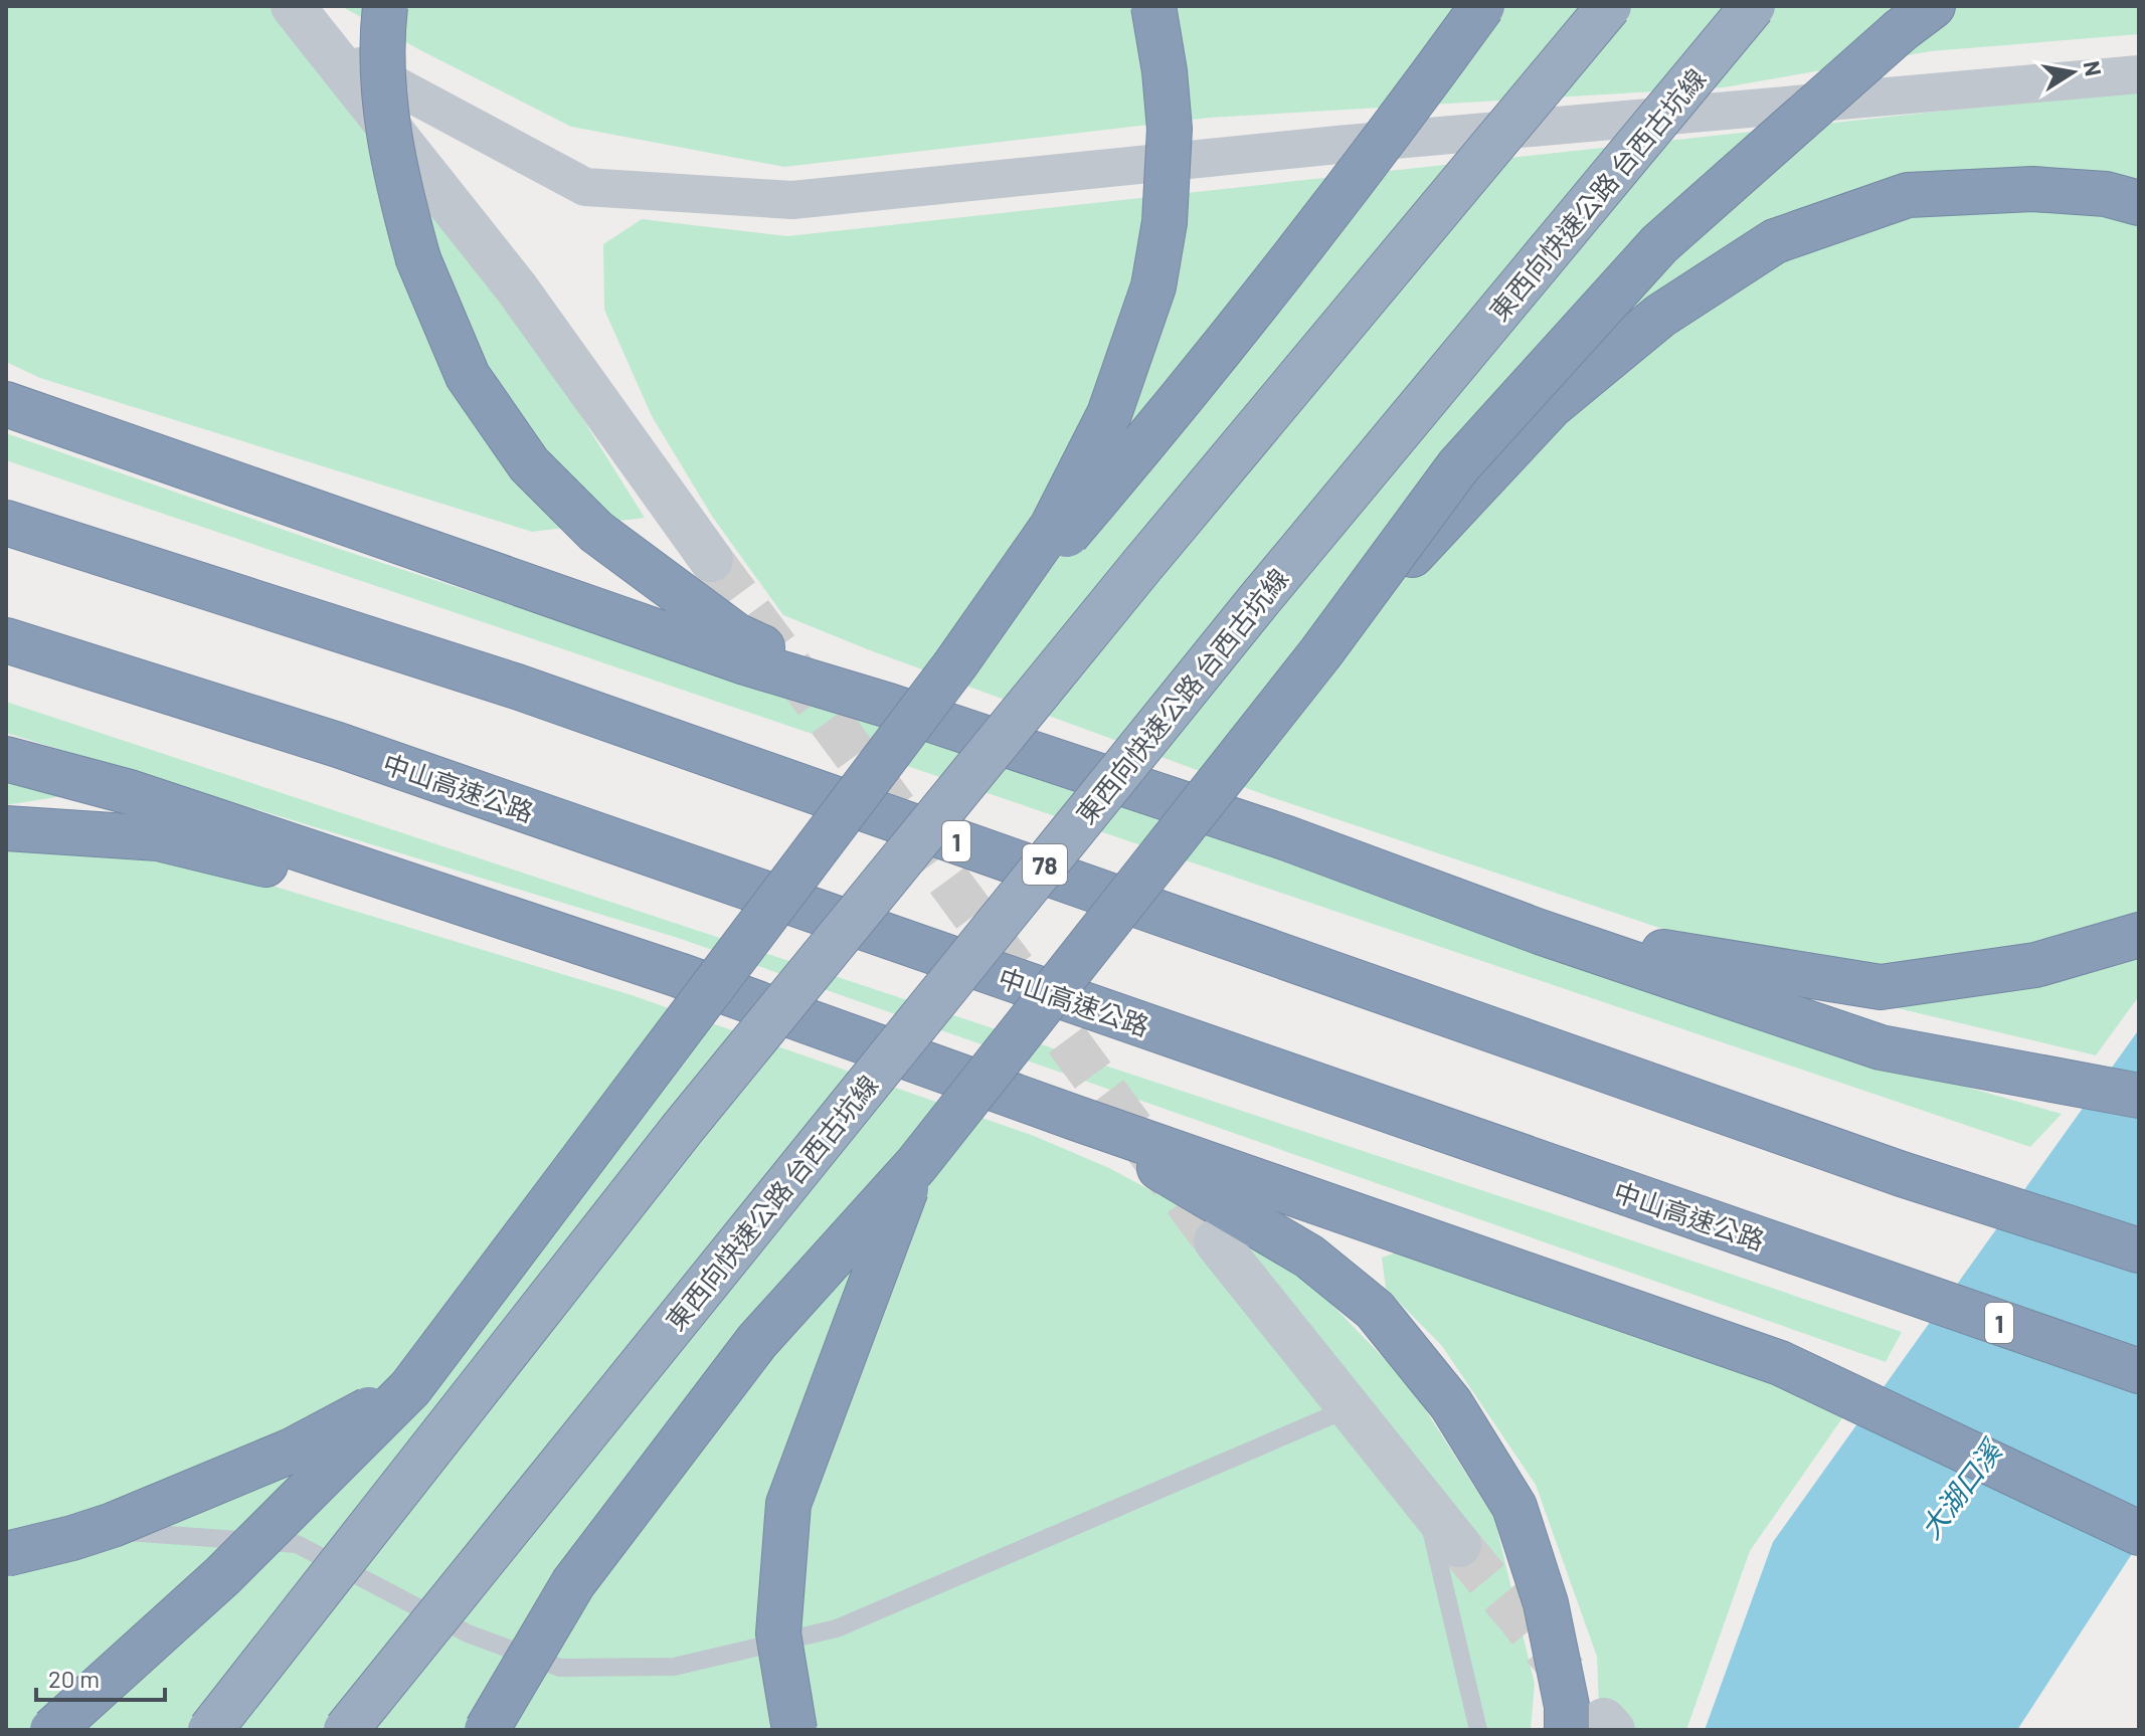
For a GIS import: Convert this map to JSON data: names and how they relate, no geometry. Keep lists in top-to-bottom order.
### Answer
{
  "streets": {
    "highway": [
      "東西向快速公路 台西古坑線",
      "中山高速公路",
      "1",
      "78"
    ]
  },
  "water": ["大湖口溪"],
  "scale_bar": "20 m",
  "north": "right"
}
